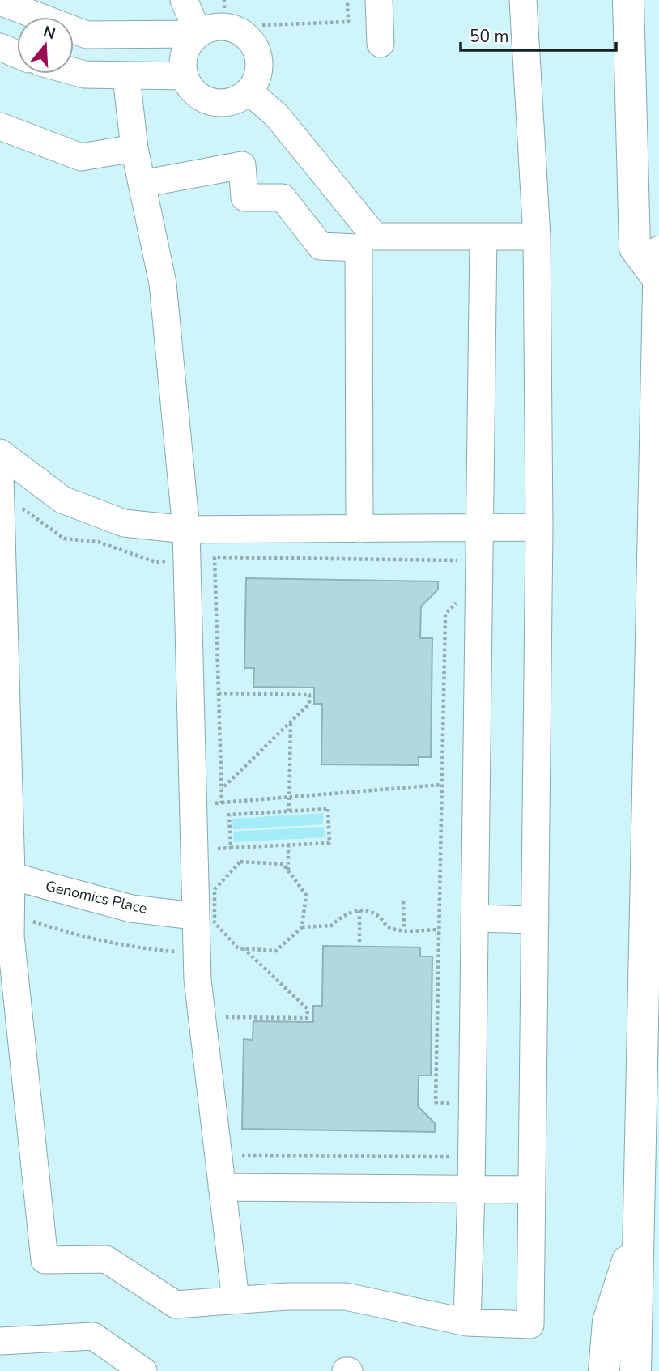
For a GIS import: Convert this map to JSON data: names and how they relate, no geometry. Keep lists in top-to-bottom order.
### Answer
{
  "streets": {
    "street": ["Genomics Place"]
  },
  "scale_bar": "50 m",
  "north": "top"
}
